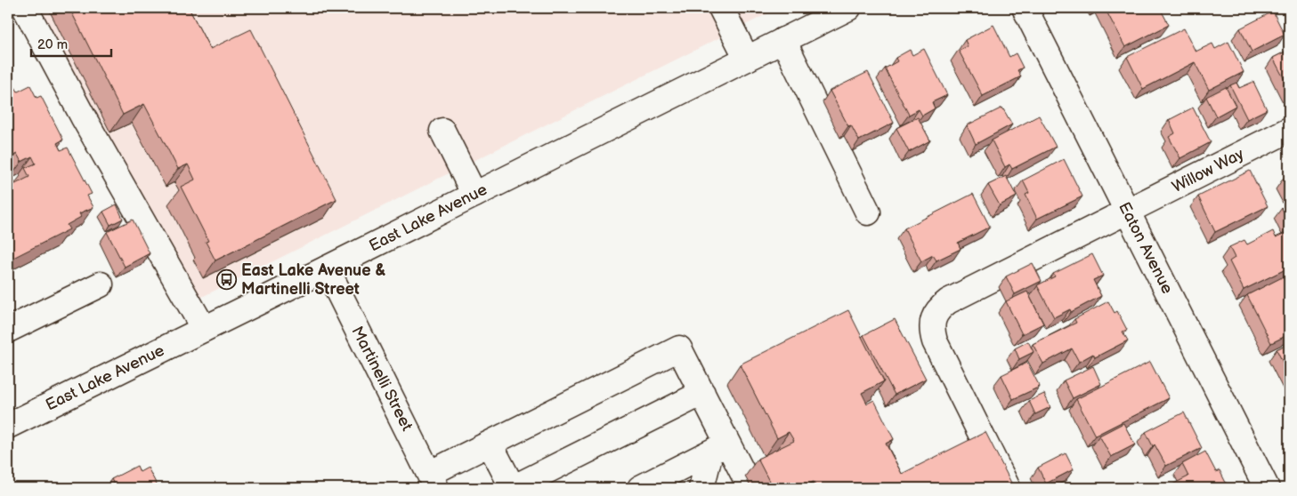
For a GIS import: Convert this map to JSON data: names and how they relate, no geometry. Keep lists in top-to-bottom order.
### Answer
{
  "streets": {
    "main road": [
      "Willow Way",
      "East Lake Avenue",
      "Eaton Avenue",
      "Martinelli Street"
    ]
  },
  "crossings": [
    ["Willow Way", "Eaton Avenue"],
    ["East Lake Avenue", "Martinelli Street"]
  ],
  "places": {
    "bus stop": ["East Lake Avenue & Martinelli Street"]
  },
  "scale_bar": "20 m"
}
